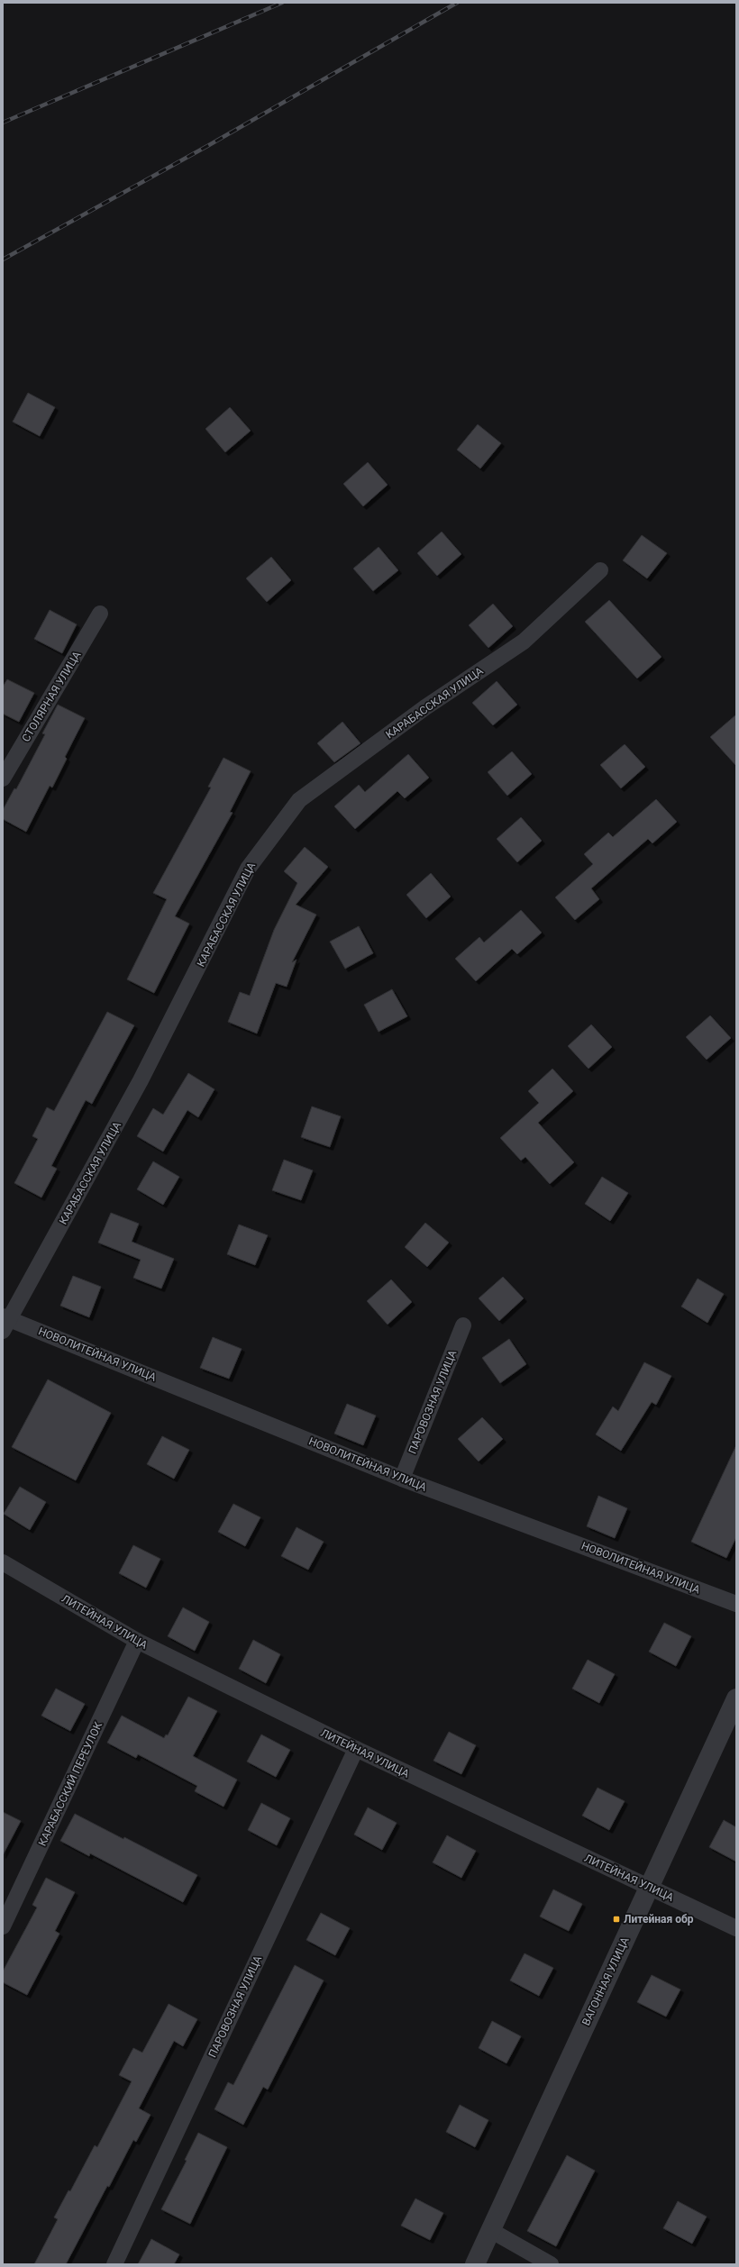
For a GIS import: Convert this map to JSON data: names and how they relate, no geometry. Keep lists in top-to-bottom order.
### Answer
{
  "streets": {
    "street": [
      "СТОЛЯРНАЯ УЛИЦА",
      "КАРАБАССКАЯ УЛИЦА",
      "НОВОЛИТЕЙНАЯ УЛИЦА",
      "ПАРОВОЗНАЯ УЛИЦА",
      "ЛИТЕЙНАЯ УЛИЦА",
      "КАРАБАССКИЙ ПЕРЕУЛОК",
      "ВАГОННАЯ УЛИЦА"
    ]
  },
  "crossings": [
    ["КАРАБАССКАЯ УЛИЦА", "НОВОЛИТЕЙНАЯ УЛИЦА"],
    ["НОВОЛИТЕЙНАЯ УЛИЦА", "ПАРОВОЗНАЯ УЛИЦА"],
    ["ПАРОВОЗНАЯ УЛИЦА", "ЛИТЕЙНАЯ УЛИЦА"],
    ["ЛИТЕЙНАЯ УЛИЦА", "КАРАБАССКИЙ ПЕРЕУЛОК"],
    ["ЛИТЕЙНАЯ УЛИЦА", "ВАГОННАЯ УЛИЦА"]
  ],
  "places": {
    "transit": ["Литейная обр"]
  }
}
